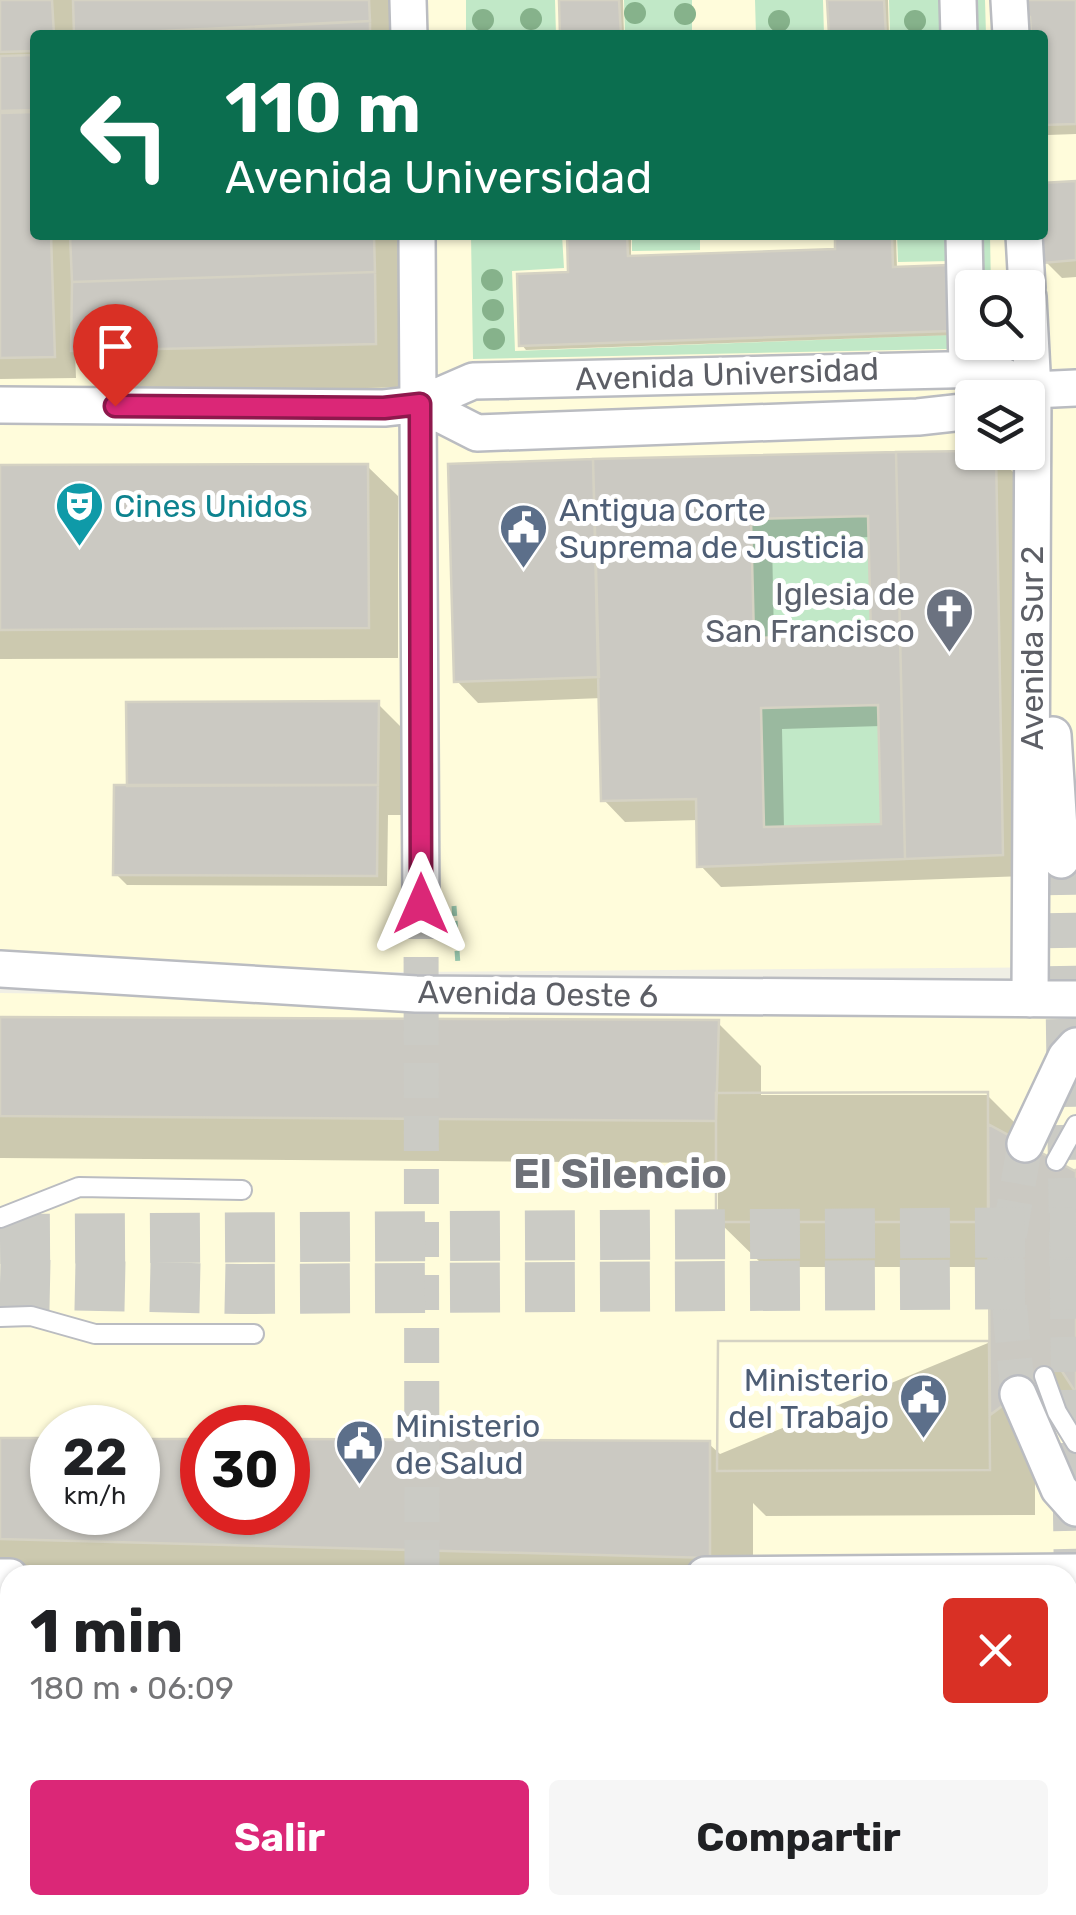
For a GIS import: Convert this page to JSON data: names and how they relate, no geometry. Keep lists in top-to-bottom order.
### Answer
{
  "streets": {
    "street": ["Avenida Universidad", "Avenida Sur 2", "Avenida Oeste 6"]
  },
  "crossings": [
    ["Avenida Sur 2", "Avenida Oeste 6"]
  ],
  "districts": ["El Silencio"],
  "places": {
    "theatre": ["Cines Unidos"],
    "public building": ["Antigua Corte Suprema de Justicia", "Ministerio del Trabajo", "Ministerio de Salud"],
    "church": ["Iglesia de San Francisco"]
  },
  "page": {
    "turn": ["110 m", "Avenida Universidad"],
    "speed": "22 km/h",
    "limit": "30",
    "heading": ["1 min", "180 m · 06:09"],
    "buttons": ["Salir", "Compartir"]
  }
}
